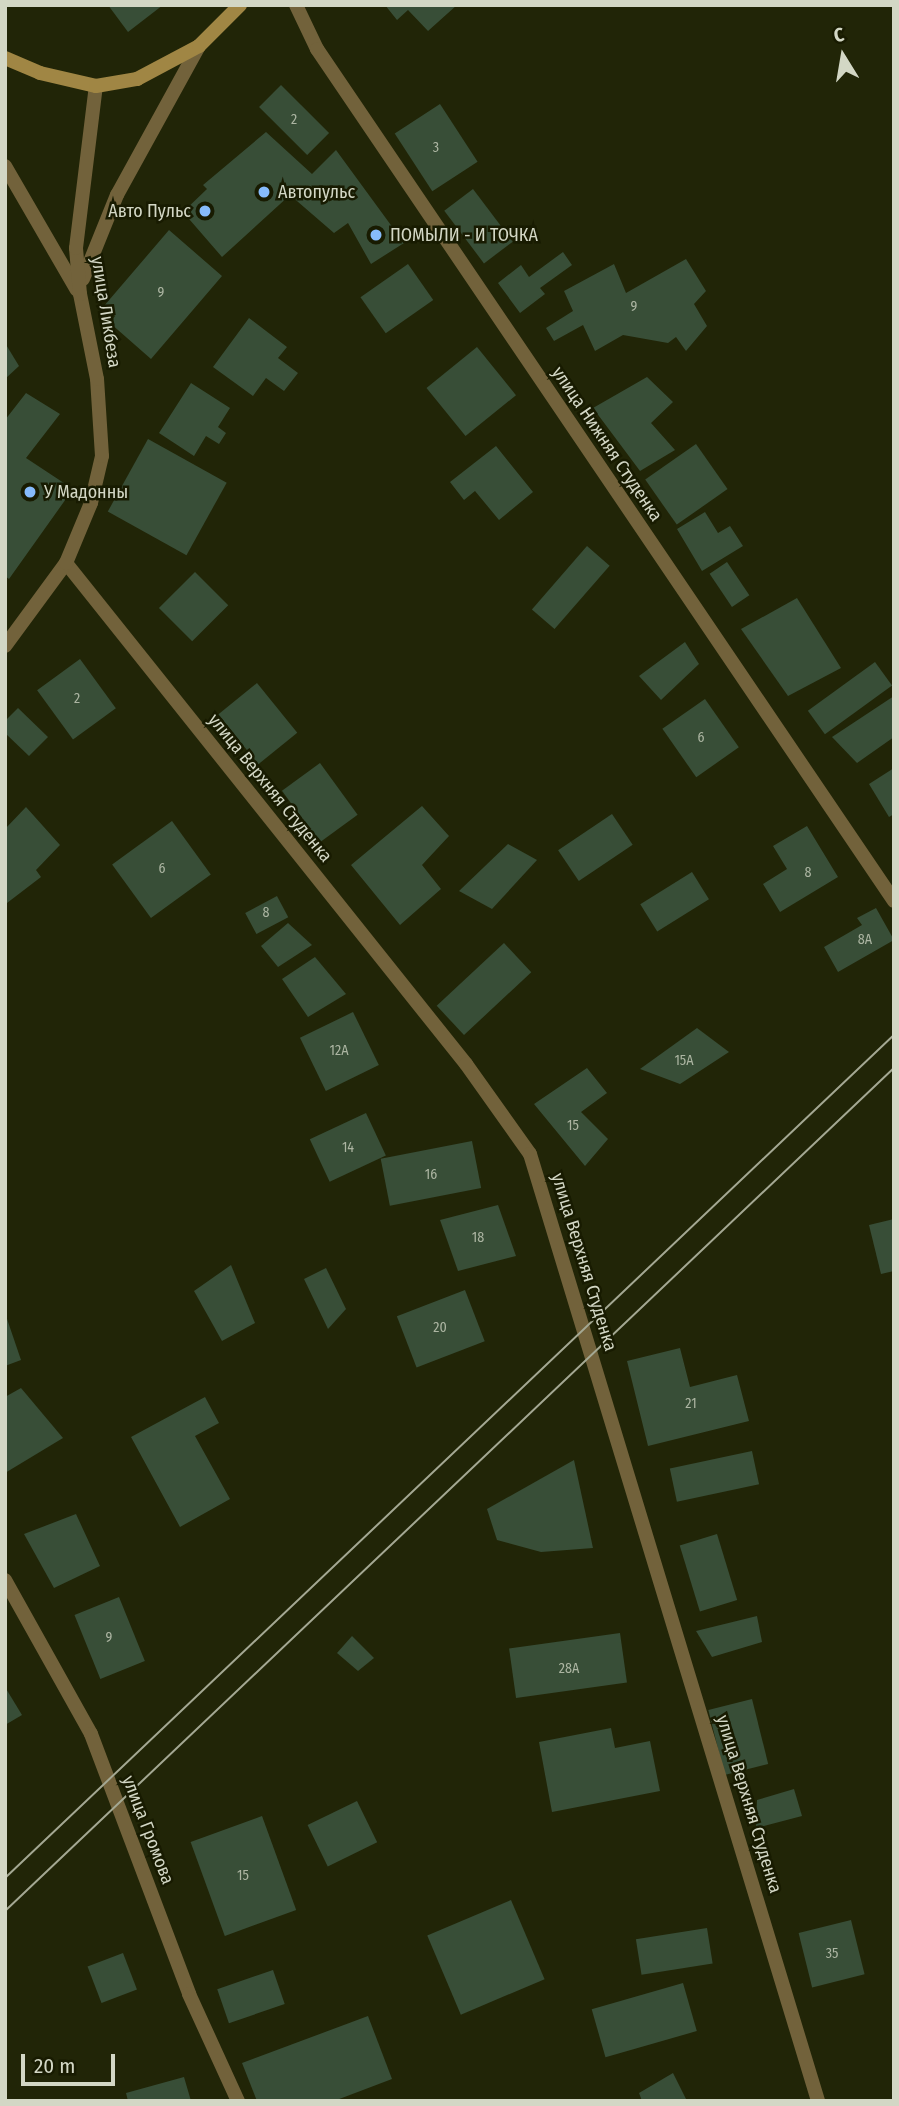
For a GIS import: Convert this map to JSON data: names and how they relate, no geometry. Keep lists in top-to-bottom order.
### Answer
{
  "streets": {
    "street": [
      "улица Ликбеза",
      "улица Нижняя Cтуденкa",
      "улица Верхняя Студенка",
      "улица Громова"
    ]
  },
  "crossings": [
    ["улица Ликбеза", "улица Верхняя Студенка"]
  ],
  "places": [
    "Автопульс",
    "Авто Пульс",
    "ПОМЫЛИ - И ТОЧКА",
    "У Мадонны"
  ],
  "house_numbers": [
    "2",
    "3",
    "9",
    "9",
    "2",
    "6",
    "6",
    "8",
    "8",
    "8А",
    "12А",
    "15А",
    "15",
    "14",
    "16",
    "18",
    "20",
    "21",
    "9",
    "28А",
    "15",
    "35"
  ],
  "scale_bar": "20 m",
  "north": "top"
}
